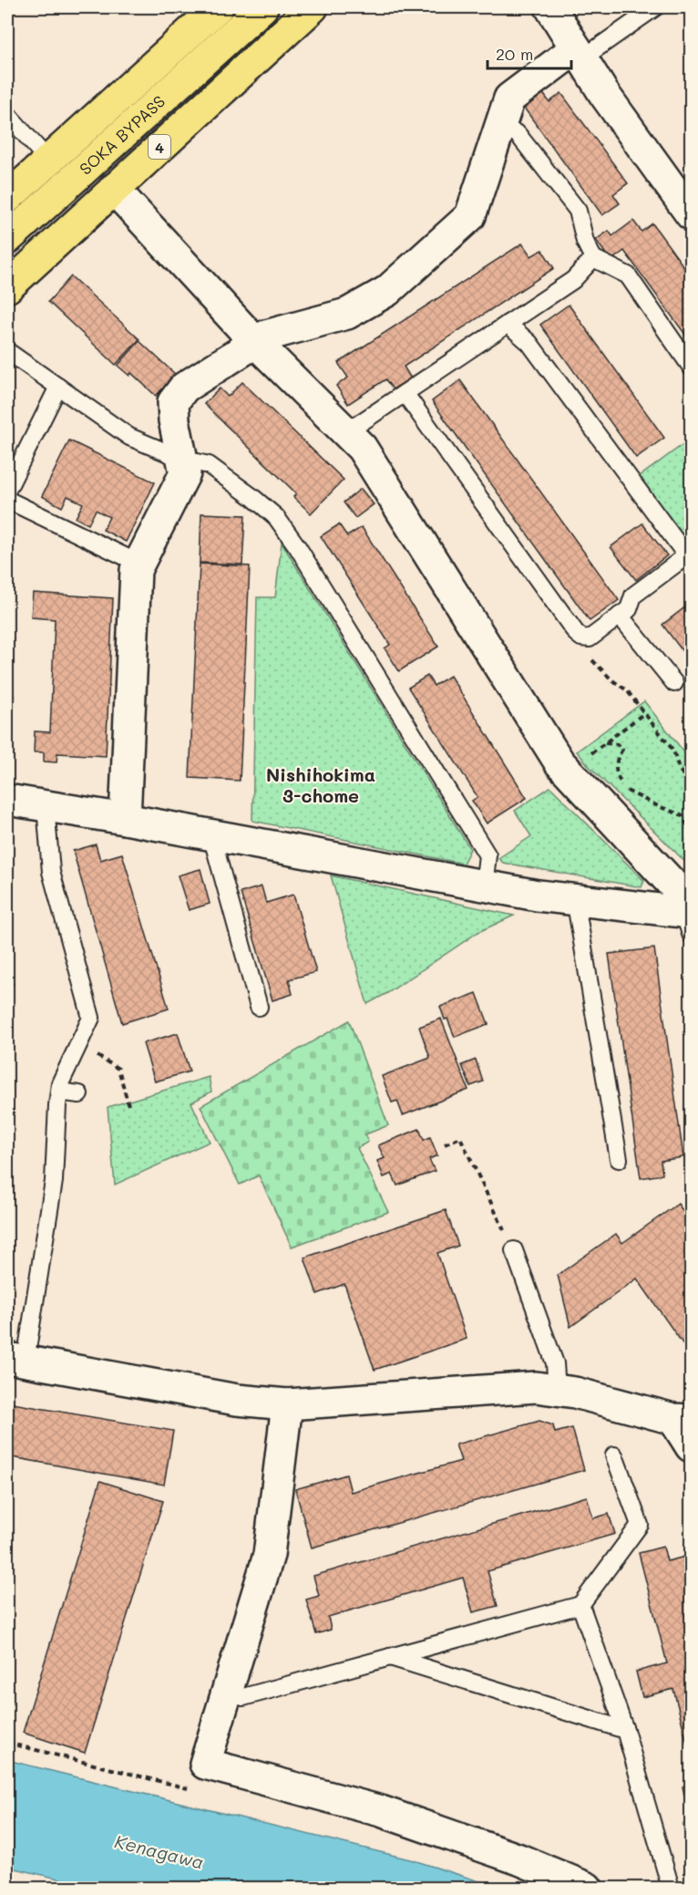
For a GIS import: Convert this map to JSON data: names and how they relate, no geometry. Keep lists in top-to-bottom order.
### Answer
{
  "streets": {
    "highway": ["SOKA BYPASS", "4"]
  },
  "districts": ["Nishihokima 3-chome"],
  "water": ["Kenagawa"],
  "scale_bar": "20 m"
}
